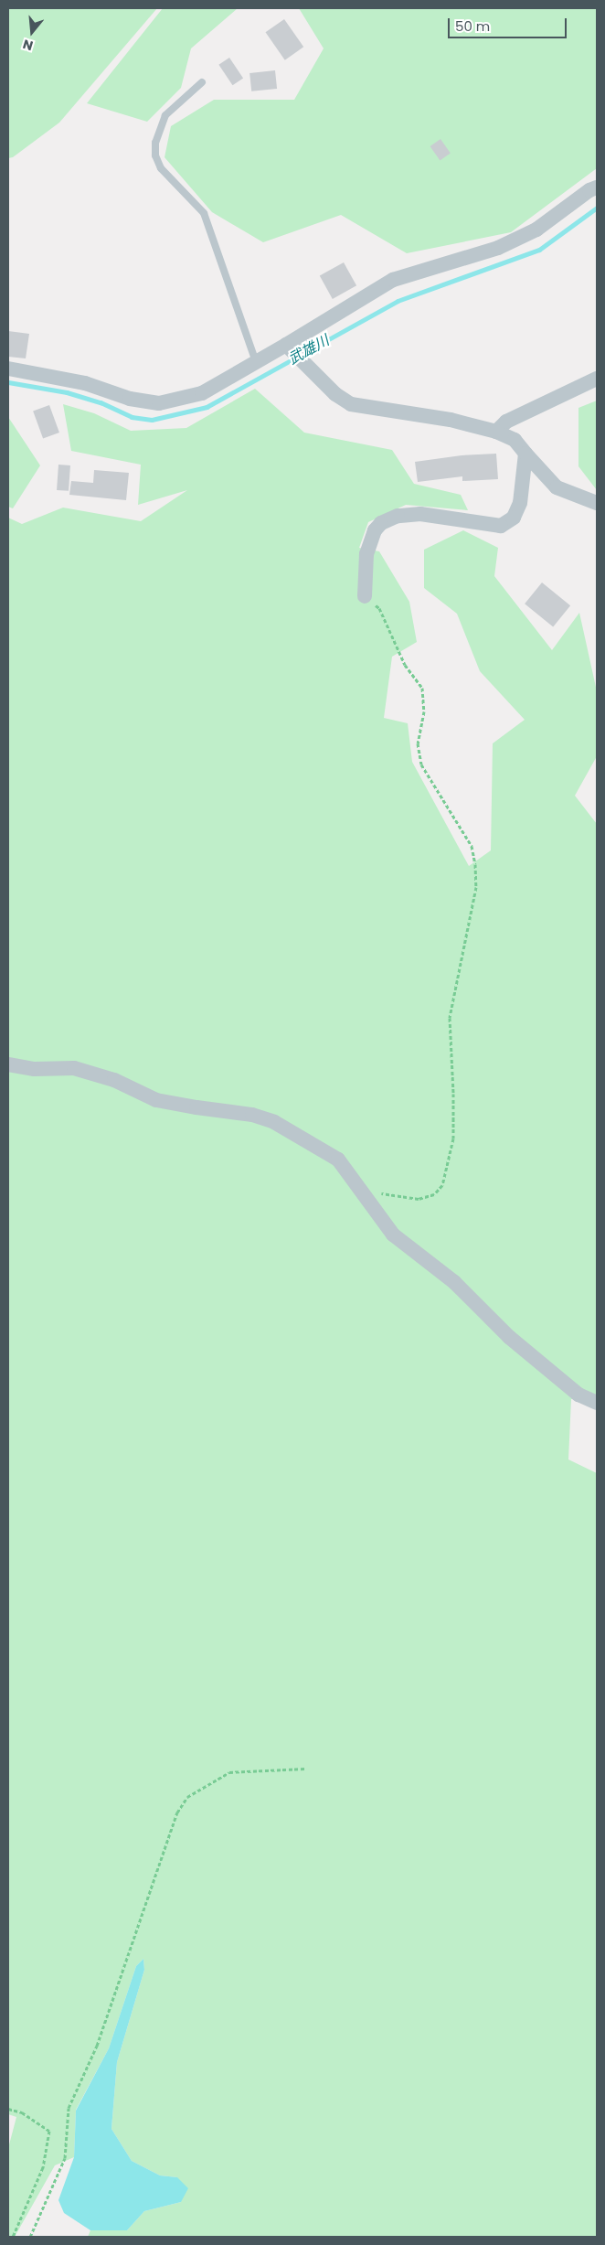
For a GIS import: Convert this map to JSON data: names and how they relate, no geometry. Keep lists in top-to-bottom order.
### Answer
{
  "water": ["武雄川"],
  "scale_bar": "50 m",
  "north": "bottom"
}
